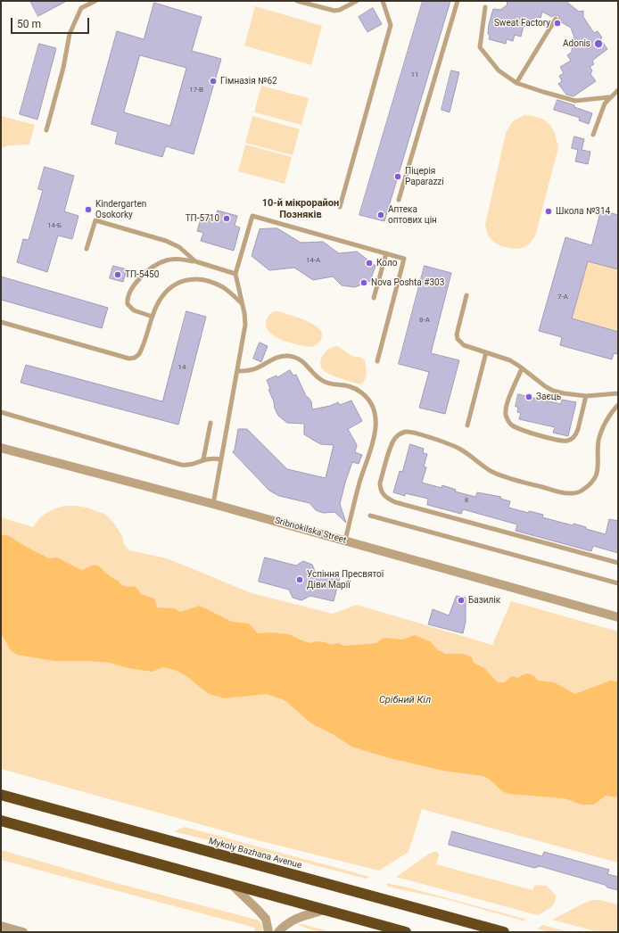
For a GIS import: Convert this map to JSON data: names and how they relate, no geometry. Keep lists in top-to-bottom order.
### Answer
{
  "streets": {
    "highway": ["Mykoly Bazhana Avenue"],
    "street": ["Sribnokilska Street"]
  },
  "districts": ["10-й мікрорайон Позняків"],
  "water": ["Срібний Кіл"],
  "places": [
    "Sweat Factory",
    "Adonis",
    "Гімназія №62",
    "Піцерія Paparazzi",
    "Kindergarten Osokorky",
    "Школа №314",
    "Аптека оптових цін",
    "ТП-5710",
    "Коло",
    "ТП-5450",
    "Nova Poshta #303",
    "Заєць",
    "Успіння Пресвятої Діви Марії",
    "Базилік"
  ],
  "house_numbers": [
    "11",
    "17-В",
    "14-Б",
    "14-А",
    "7-А",
    "8-А",
    "14",
    "8"
  ],
  "scale_bar": "50 m"
}
